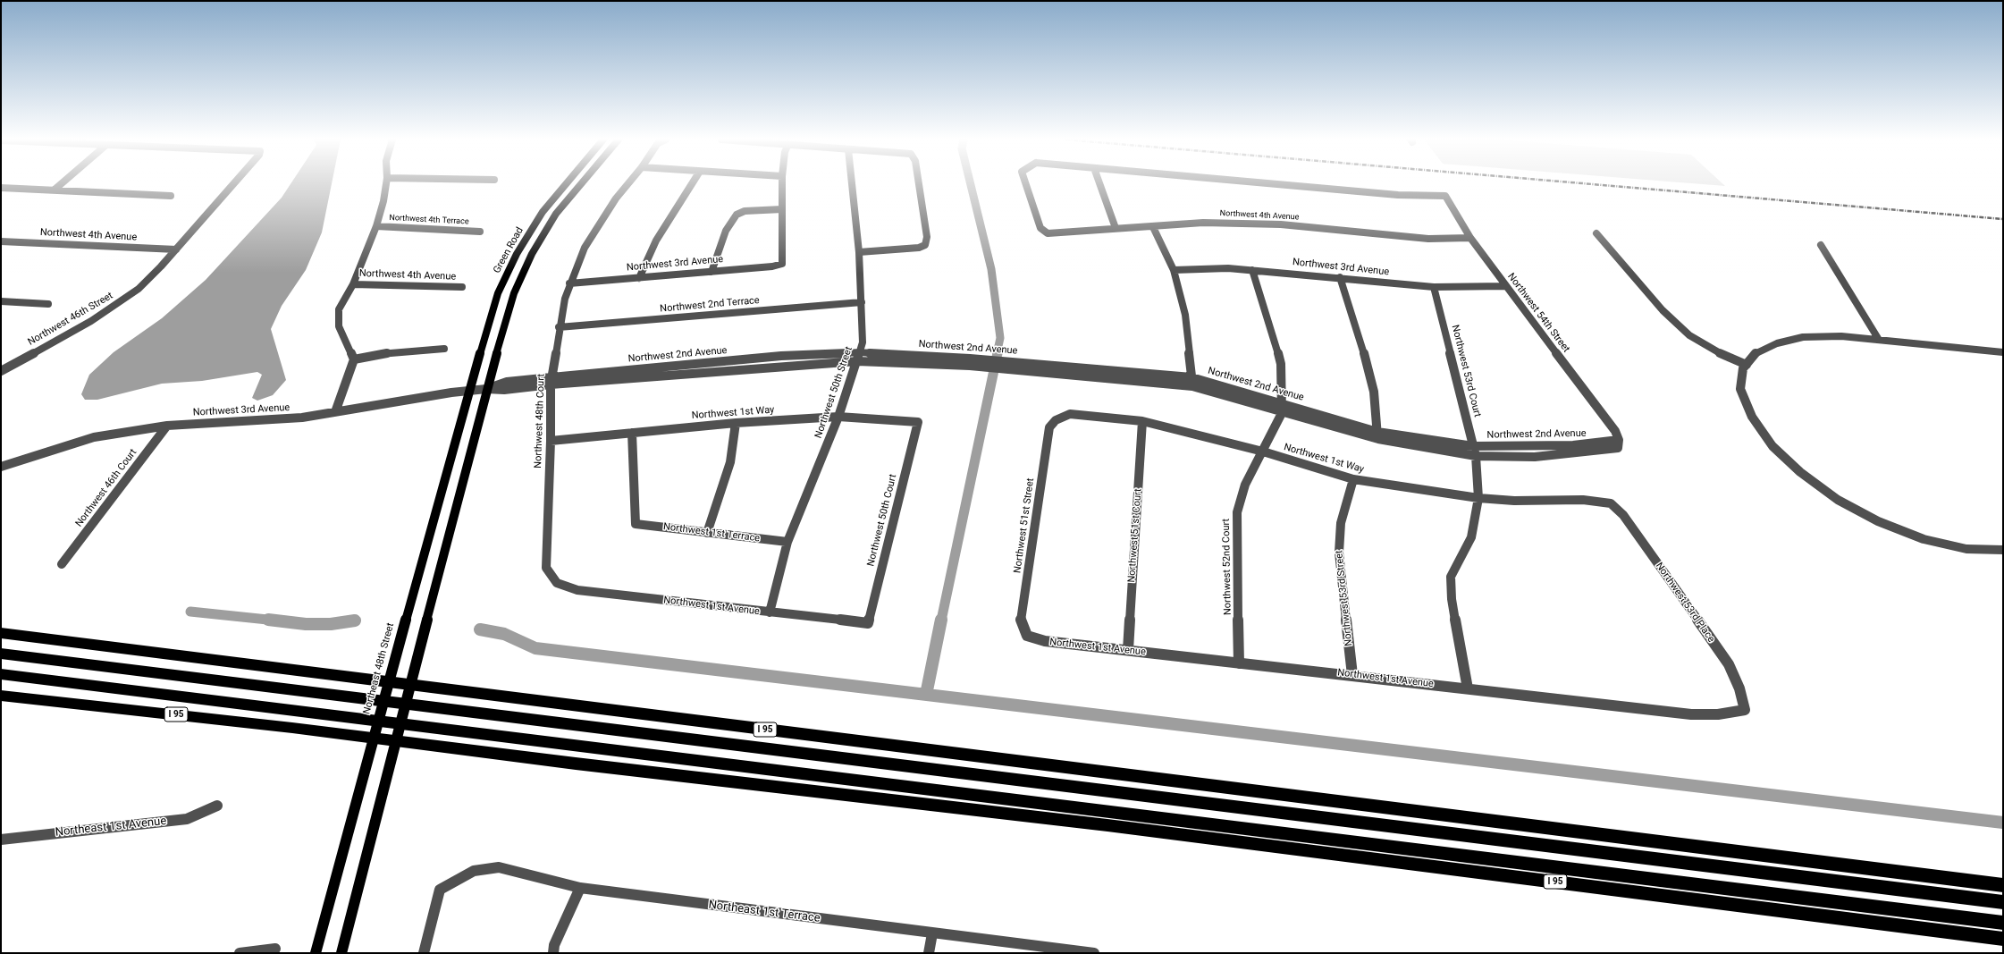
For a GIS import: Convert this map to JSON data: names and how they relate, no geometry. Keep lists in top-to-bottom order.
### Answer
{
  "streets": {
    "highway": ["I 95"],
    "main road": ["Green Road", "Northeast 48th Street"],
    "street": [
      "Northwest 4th Avenue",
      "Northwest 4th Terrace",
      "Northwest 3rd Avenue",
      "Northwest 2nd Terrace",
      "Northwest 54th Street",
      "Northwest 46th Street",
      "Northwest 2nd Avenue",
      "Northwest 53rd Court",
      "Northwest 50th Street",
      "Northwest 1st Way",
      "Northwest 48th Court",
      "Northwest 46th Court",
      "Northwest 50th Court",
      "Northwest 51st Street",
      "Northwest 1st Terrace",
      "Northwest 51st Court",
      "Northwest 52nd Court",
      "Northwest 53rd Street",
      "Northwest 53rd Place",
      "Northwest 1st Avenue",
      "Northeast 1st Avenue",
      "Northeast 1st Terrace"
    ]
  },
  "crossings": [
    ["Northwest 4th Avenue", "Northwest 54th Street"],
    ["Northwest 4th Avenue", "Northwest 46th Street"],
    ["Green Road", "Northwest 3rd Avenue"],
    ["Green Road", "Northeast 48th Street"],
    ["Northwest 3rd Avenue", "Northwest 54th Street"],
    ["Northwest 3rd Avenue", "Northwest 2nd Avenue"],
    ["Northwest 3rd Avenue", "Northwest 53rd Court"],
    ["Northwest 3rd Avenue", "Northwest 48th Court"],
    ["Northwest 3rd Avenue", "Northwest 46th Court"],
    ["Northwest 3rd Avenue", "Northwest 52nd Court"],
    ["Northwest 3rd Avenue", "Northeast 48th Street"],
    ["Northwest 2nd Terrace", "Northwest 50th Street"],
    ["Northwest 2nd Terrace", "Northwest 48th Court"],
    ["Northwest 54th Street", "Northwest 2nd Avenue"],
    ["Northwest 2nd Avenue", "Northwest 53rd Court"],
    ["Northwest 2nd Avenue", "Northwest 50th Street"],
    ["Northwest 2nd Avenue", "Northwest 48th Court"],
    ["Northwest 2nd Avenue", "Northwest 52nd Court"],
    ["Northwest 53rd Court", "Northwest 1st Way"],
    ["Northwest 53rd Court", "Northwest 1st Avenue"],
    ["Northwest 50th Street", "Northwest 1st Way"],
    ["Northwest 50th Street", "Northwest 1st Terrace"],
    ["Northwest 50th Street", "Northwest 1st Avenue"],
    ["Northwest 1st Way", "Northwest 48th Court"],
    ["Northwest 1st Way", "Northwest 50th Court"],
    ["Northwest 1st Way", "Northwest 51st Street"],
    ["Northwest 1st Way", "Northwest 1st Terrace"],
    ["Northwest 1st Way", "Northwest 51st Court"],
    ["Northwest 1st Way", "Northwest 52nd Court"],
    ["Northwest 1st Way", "Northwest 53rd Street"],
    ["Northwest 1st Way", "Northwest 53rd Place"],
    ["Northwest 48th Court", "Northwest 1st Avenue"],
    ["Northwest 50th Court", "Northwest 1st Avenue"],
    ["Northwest 51st Street", "Northwest 1st Avenue"],
    ["Northwest 51st Court", "Northwest 1st Avenue"],
    ["Northwest 52nd Court", "Northwest 1st Avenue"],
    ["Northwest 53rd Street", "Northwest 1st Avenue"],
    ["Northwest 53rd Place", "Northwest 1st Avenue"]
  ]
}
